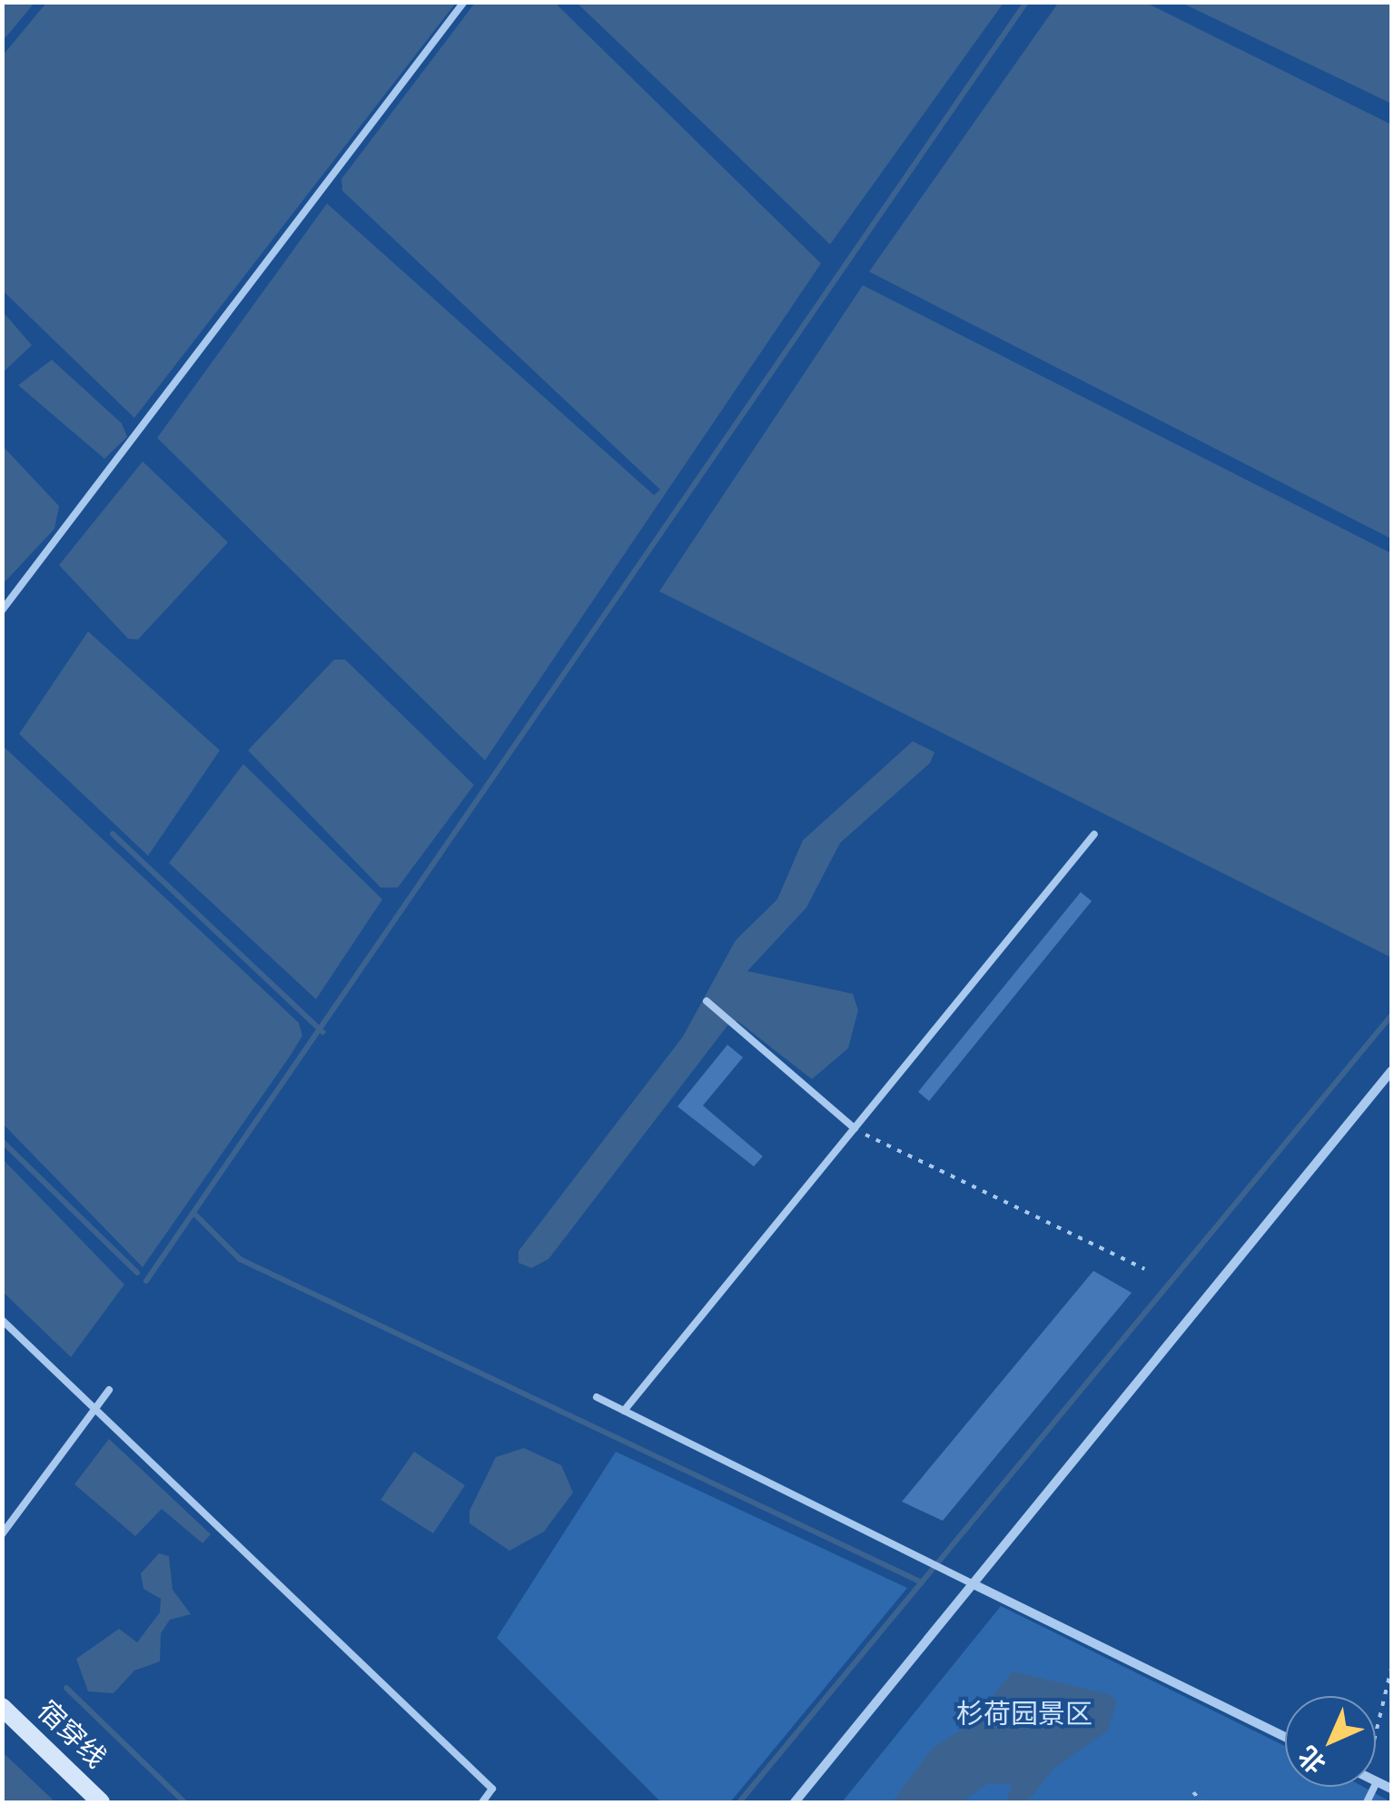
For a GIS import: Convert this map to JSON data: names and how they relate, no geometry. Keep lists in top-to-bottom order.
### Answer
{
  "streets": {
    "main road": ["宿穿线"]
  },
  "parks": ["杉荷园景区"],
  "north": "bottom left"
}
